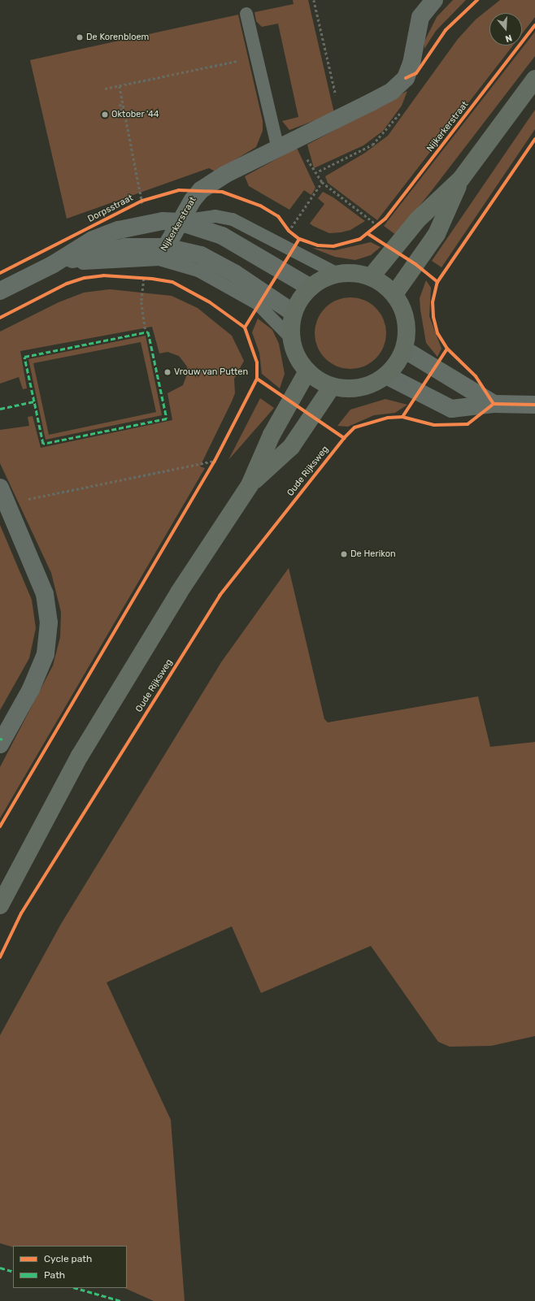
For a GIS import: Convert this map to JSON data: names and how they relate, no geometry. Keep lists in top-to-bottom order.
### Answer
{
  "streets": {
    "street": ["Nijkerkerstraat"],
    "cycle path": ["Dorpsstraat", "Oude Rijksweg"]
  },
  "places": [
    "De Korenbloem",
    "Oktober '44",
    "Vrouw van Putten",
    "De Herikon"
  ],
  "legend": ["Cycle path", "Path"],
  "north": "bottom"
}
